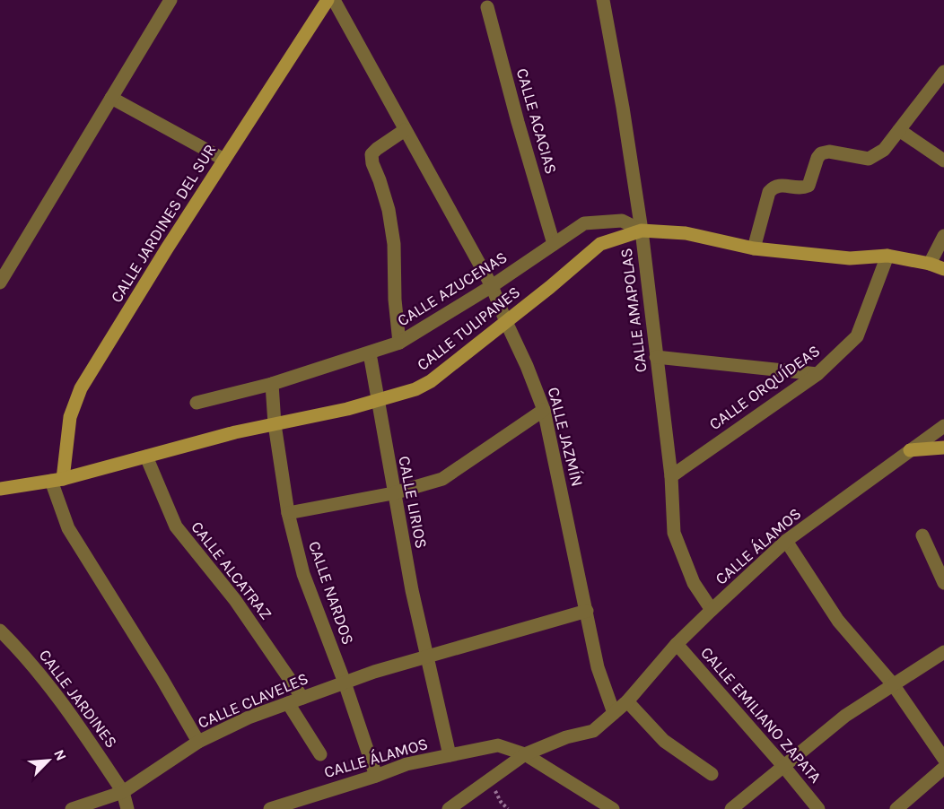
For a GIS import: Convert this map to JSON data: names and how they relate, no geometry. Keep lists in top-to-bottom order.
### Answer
{
  "streets": {
    "main road": ["CALLE JARDINES DEL SUR", "CALLE TULIPANES"],
    "street": [
      "CALLE ACACIAS",
      "CALLE AZUCENAS",
      "CALLE AMAPOLAS",
      "CALLE ORQUÍDEAS",
      "CALLE JAZMÍN",
      "CALLE LIRIOS",
      "CALLE ÁLAMOS",
      "CALLE ALCATRAZ",
      "CALLE NARDOS",
      "CALLE JARDINES",
      "CALLE CLAVELES",
      "CALLE EMILIANO ZAPATA"
    ]
  },
  "crossings": [
    ["CALLE ACACIAS", "CALLE AZUCENAS"],
    ["CALLE JARDINES DEL SUR", "CALLE TULIPANES"],
    ["CALLE JARDINES DEL SUR", "CALLE CLAVELES"],
    ["CALLE AZUCENAS", "CALLE AMAPOLAS"],
    ["CALLE AZUCENAS", "CALLE TULIPANES"],
    ["CALLE AZUCENAS", "CALLE JAZMÍN"],
    ["CALLE AZUCENAS", "CALLE LIRIOS"],
    ["CALLE AZUCENAS", "CALLE NARDOS"],
    ["CALLE AMAPOLAS", "CALLE TULIPANES"],
    ["CALLE AMAPOLAS", "CALLE ORQUÍDEAS"],
    ["CALLE AMAPOLAS", "CALLE ÁLAMOS"],
    ["CALLE TULIPANES", "CALLE ORQUÍDEAS"],
    ["CALLE TULIPANES", "CALLE JAZMÍN"],
    ["CALLE TULIPANES", "CALLE LIRIOS"],
    ["CALLE TULIPANES", "CALLE ALCATRAZ"],
    ["CALLE TULIPANES", "CALLE NARDOS"],
    ["CALLE JAZMÍN", "CALLE ÁLAMOS"],
    ["CALLE JAZMÍN", "CALLE CLAVELES"],
    ["CALLE LIRIOS", "CALLE ÁLAMOS"],
    ["CALLE LIRIOS", "CALLE CLAVELES"],
    ["CALLE ÁLAMOS", "CALLE NARDOS"],
    ["CALLE ÁLAMOS", "CALLE EMILIANO ZAPATA"],
    ["CALLE ALCATRAZ", "CALLE CLAVELES"],
    ["CALLE NARDOS", "CALLE CLAVELES"],
    ["CALLE JARDINES", "CALLE CLAVELES"]
  ],
  "north": "top right"
}
